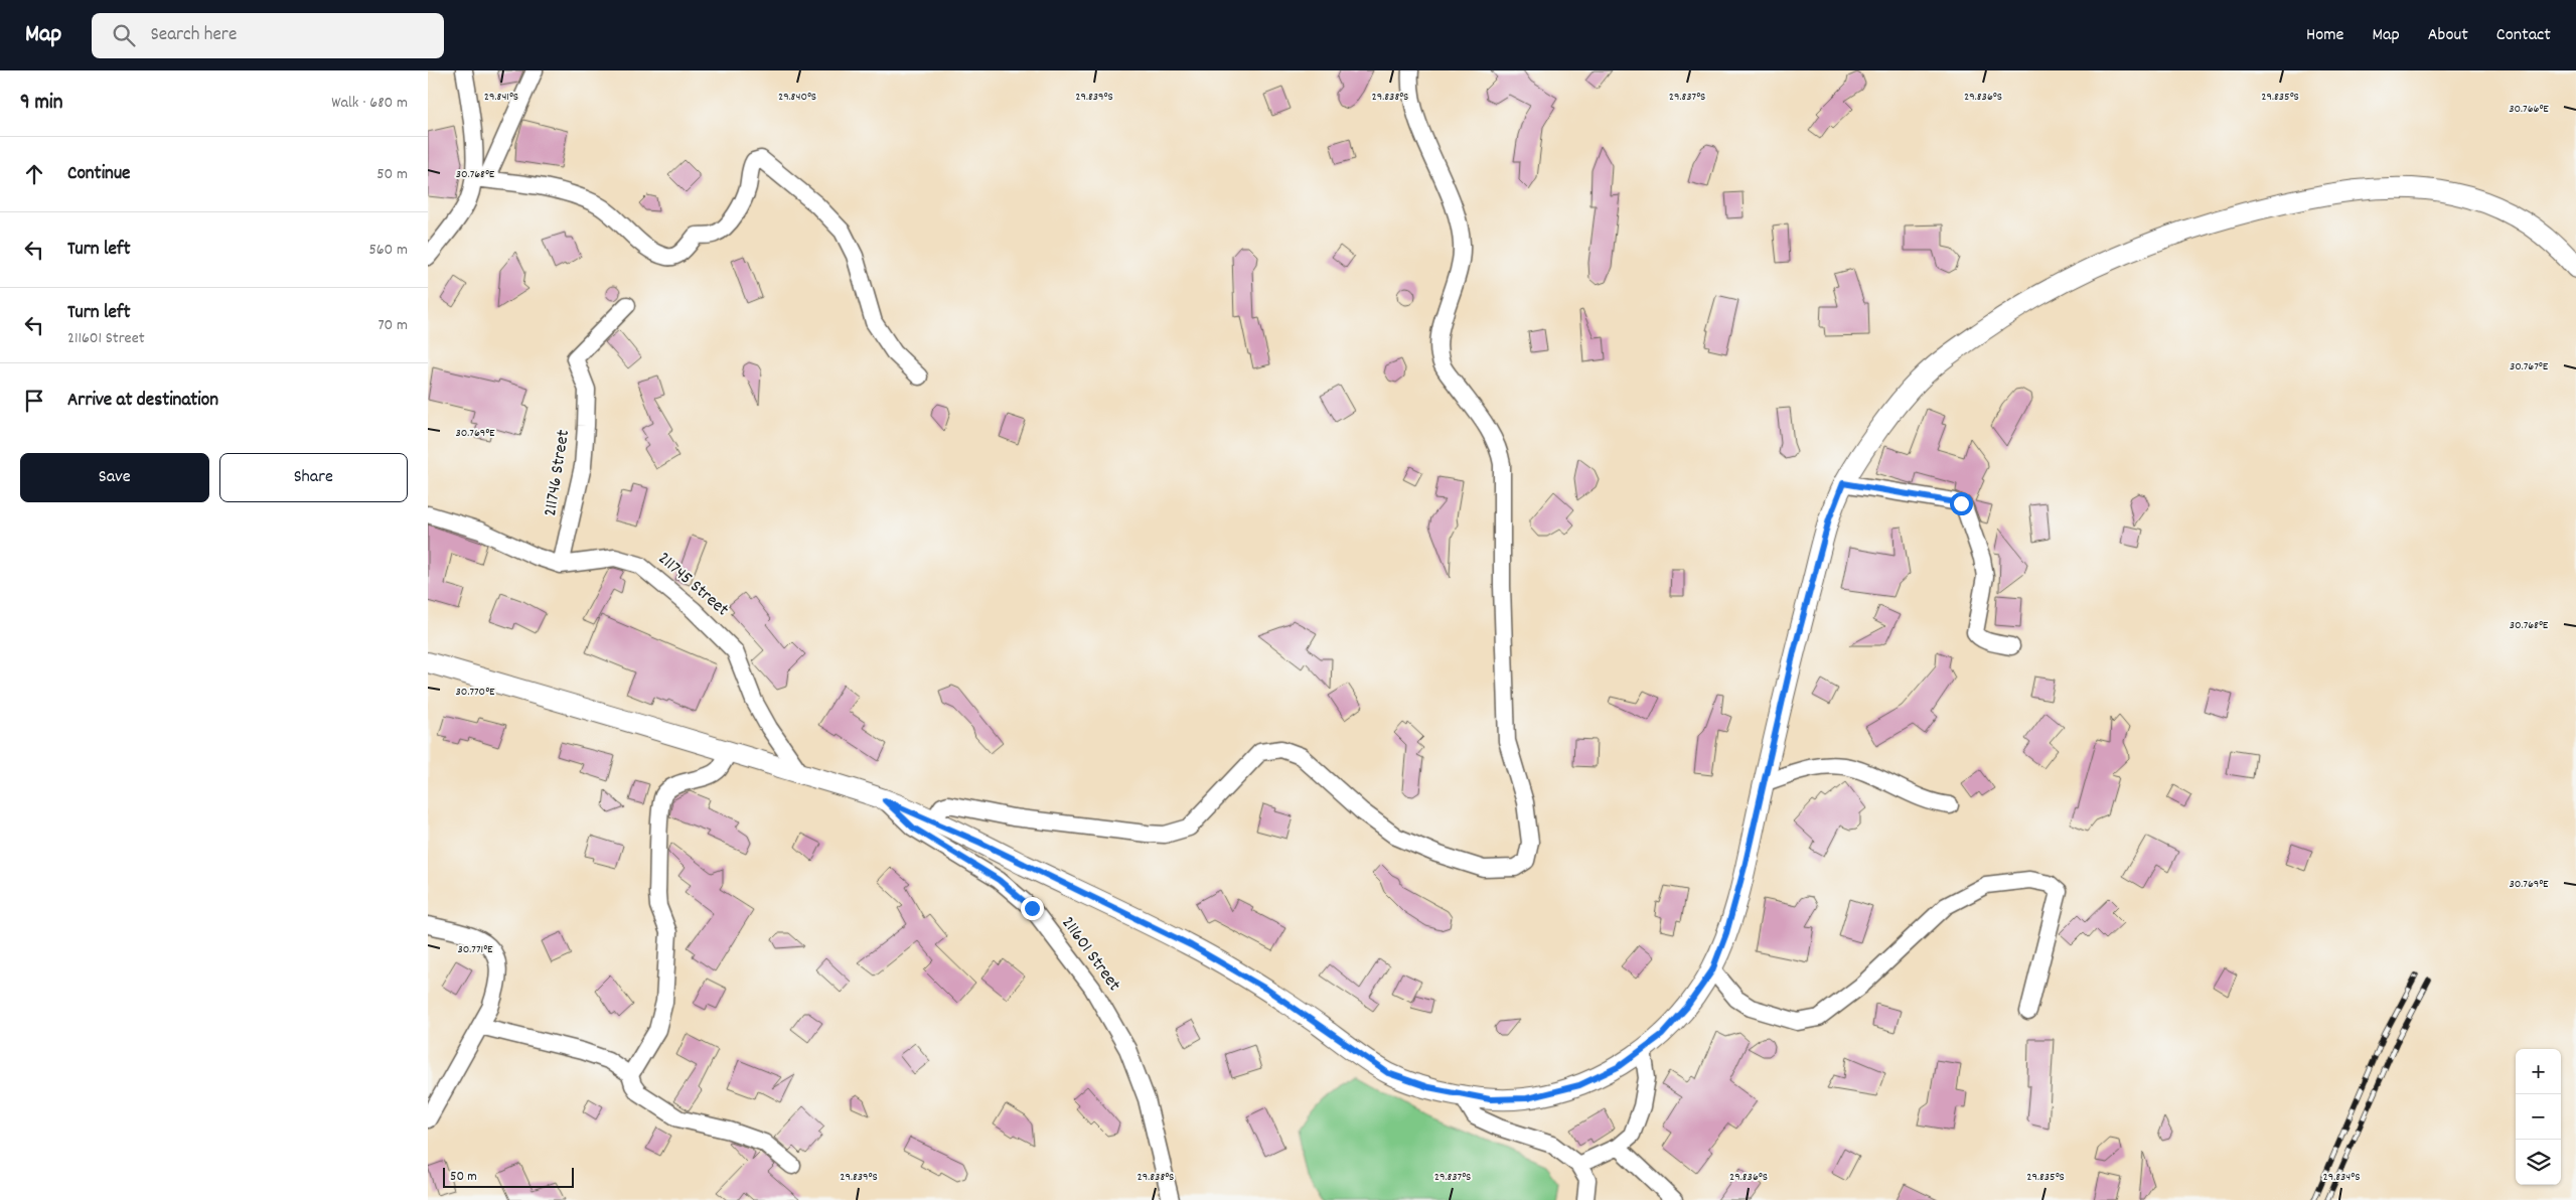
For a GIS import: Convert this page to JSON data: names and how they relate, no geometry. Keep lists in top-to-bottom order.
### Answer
{
  "streets": {
    "street": ["211746 Street", "211745 Street", "211601 Street"]
  },
  "crossings": [
    ["211746 Street", "211745 Street"]
  ],
  "scale_bar": "50 m",
  "page": {
    "header": "Map",
    "search": "Search here",
    "nav": [
      "Home",
      "Map",
      "About",
      "Contact"
    ],
    "heading": ["9 min", "Walk · 680 m"],
    "list": [
      ["Continue", "50 m"],
      ["Turn left", "560 m"],
      ["Turn left", "211601 Street", "70 m"],
      "Arrive at destination"
    ],
    "buttons": ["Save", "Share"],
    "map_buttons": ["+", "−"],
    "scale": "50 m"
  },
  "coordinates": [
    "29.841°S",
    "29.840°S",
    "29.839°S",
    "29.838°S",
    "29.837°S",
    "29.836°S",
    "29.835°S",
    "30.766°E",
    "30.768°E",
    "30.767°E",
    "30.769°E",
    "30.770°E",
    "30.771°E",
    "29.834°S"
  ]
}
